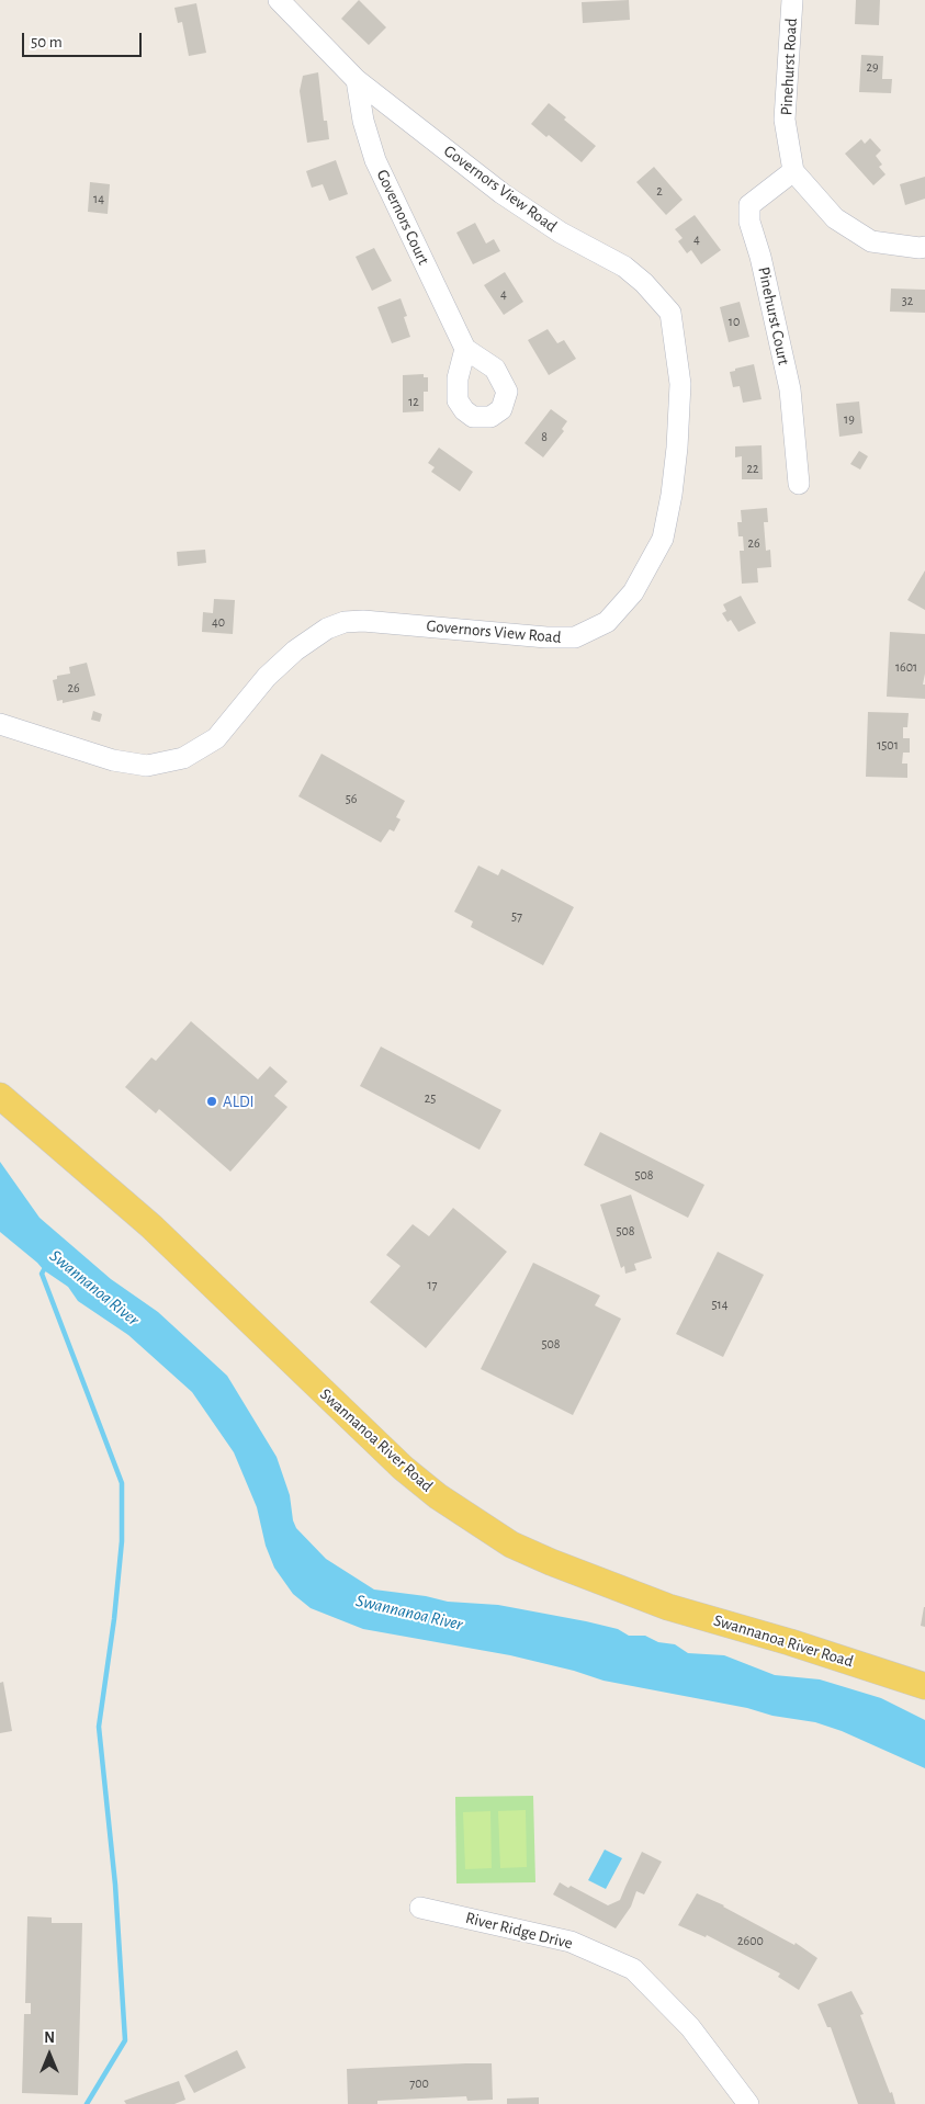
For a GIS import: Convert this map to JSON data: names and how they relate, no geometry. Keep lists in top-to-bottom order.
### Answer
{
  "streets": {
    "main road": ["Swannanoa River Road"],
    "street": [
      "Pinehurst Road",
      "Governors View Road",
      "Governors Court",
      "Pinehurst Court",
      "River Ridge Drive"
    ]
  },
  "crossings": [
    ["Pinehurst Road", "Pinehurst Court"],
    ["Governors View Road", "Governors Court"]
  ],
  "water": ["Swannanoa River"],
  "places": ["ALDI"],
  "house_numbers": [
    "29",
    "2",
    "14",
    "4",
    "4",
    "32",
    "10",
    "12",
    "19",
    "8",
    "22",
    "26",
    "40",
    "1601",
    "26",
    "1501",
    "56",
    "57",
    "25",
    "508",
    "508",
    "17",
    "514",
    "508",
    "2600",
    "700"
  ],
  "scale_bar": "50 m",
  "north": "top"
}
